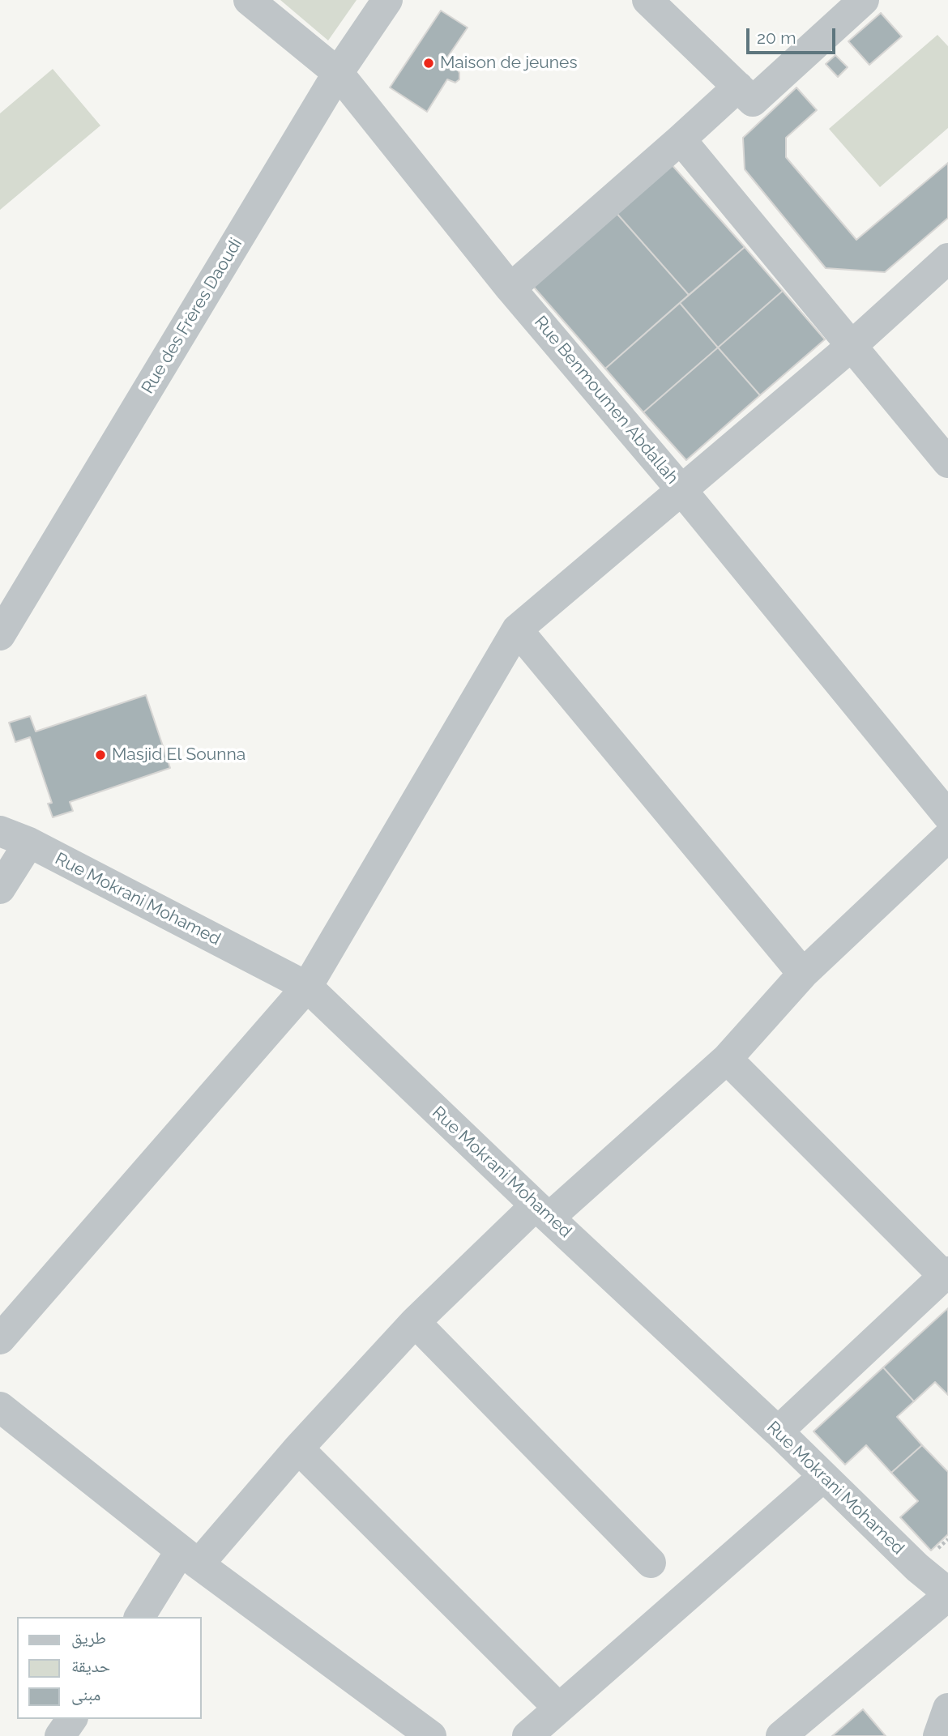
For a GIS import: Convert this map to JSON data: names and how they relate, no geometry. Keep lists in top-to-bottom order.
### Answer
{
  "streets": {
    "street": ["Rue des Frères Daoudi", "Rue Benmoumen Abdallah", "Rue Mokrani Mohamed"]
  },
  "crossings": [
    ["Rue des Frères Daoudi", "Rue Benmoumen Abdallah"]
  ],
  "places": ["Maison de jeunes", "Masjid El Sounna"],
  "legend": ["طريق", "حديقة", "مبنى"],
  "scale_bar": "20 m"
}
